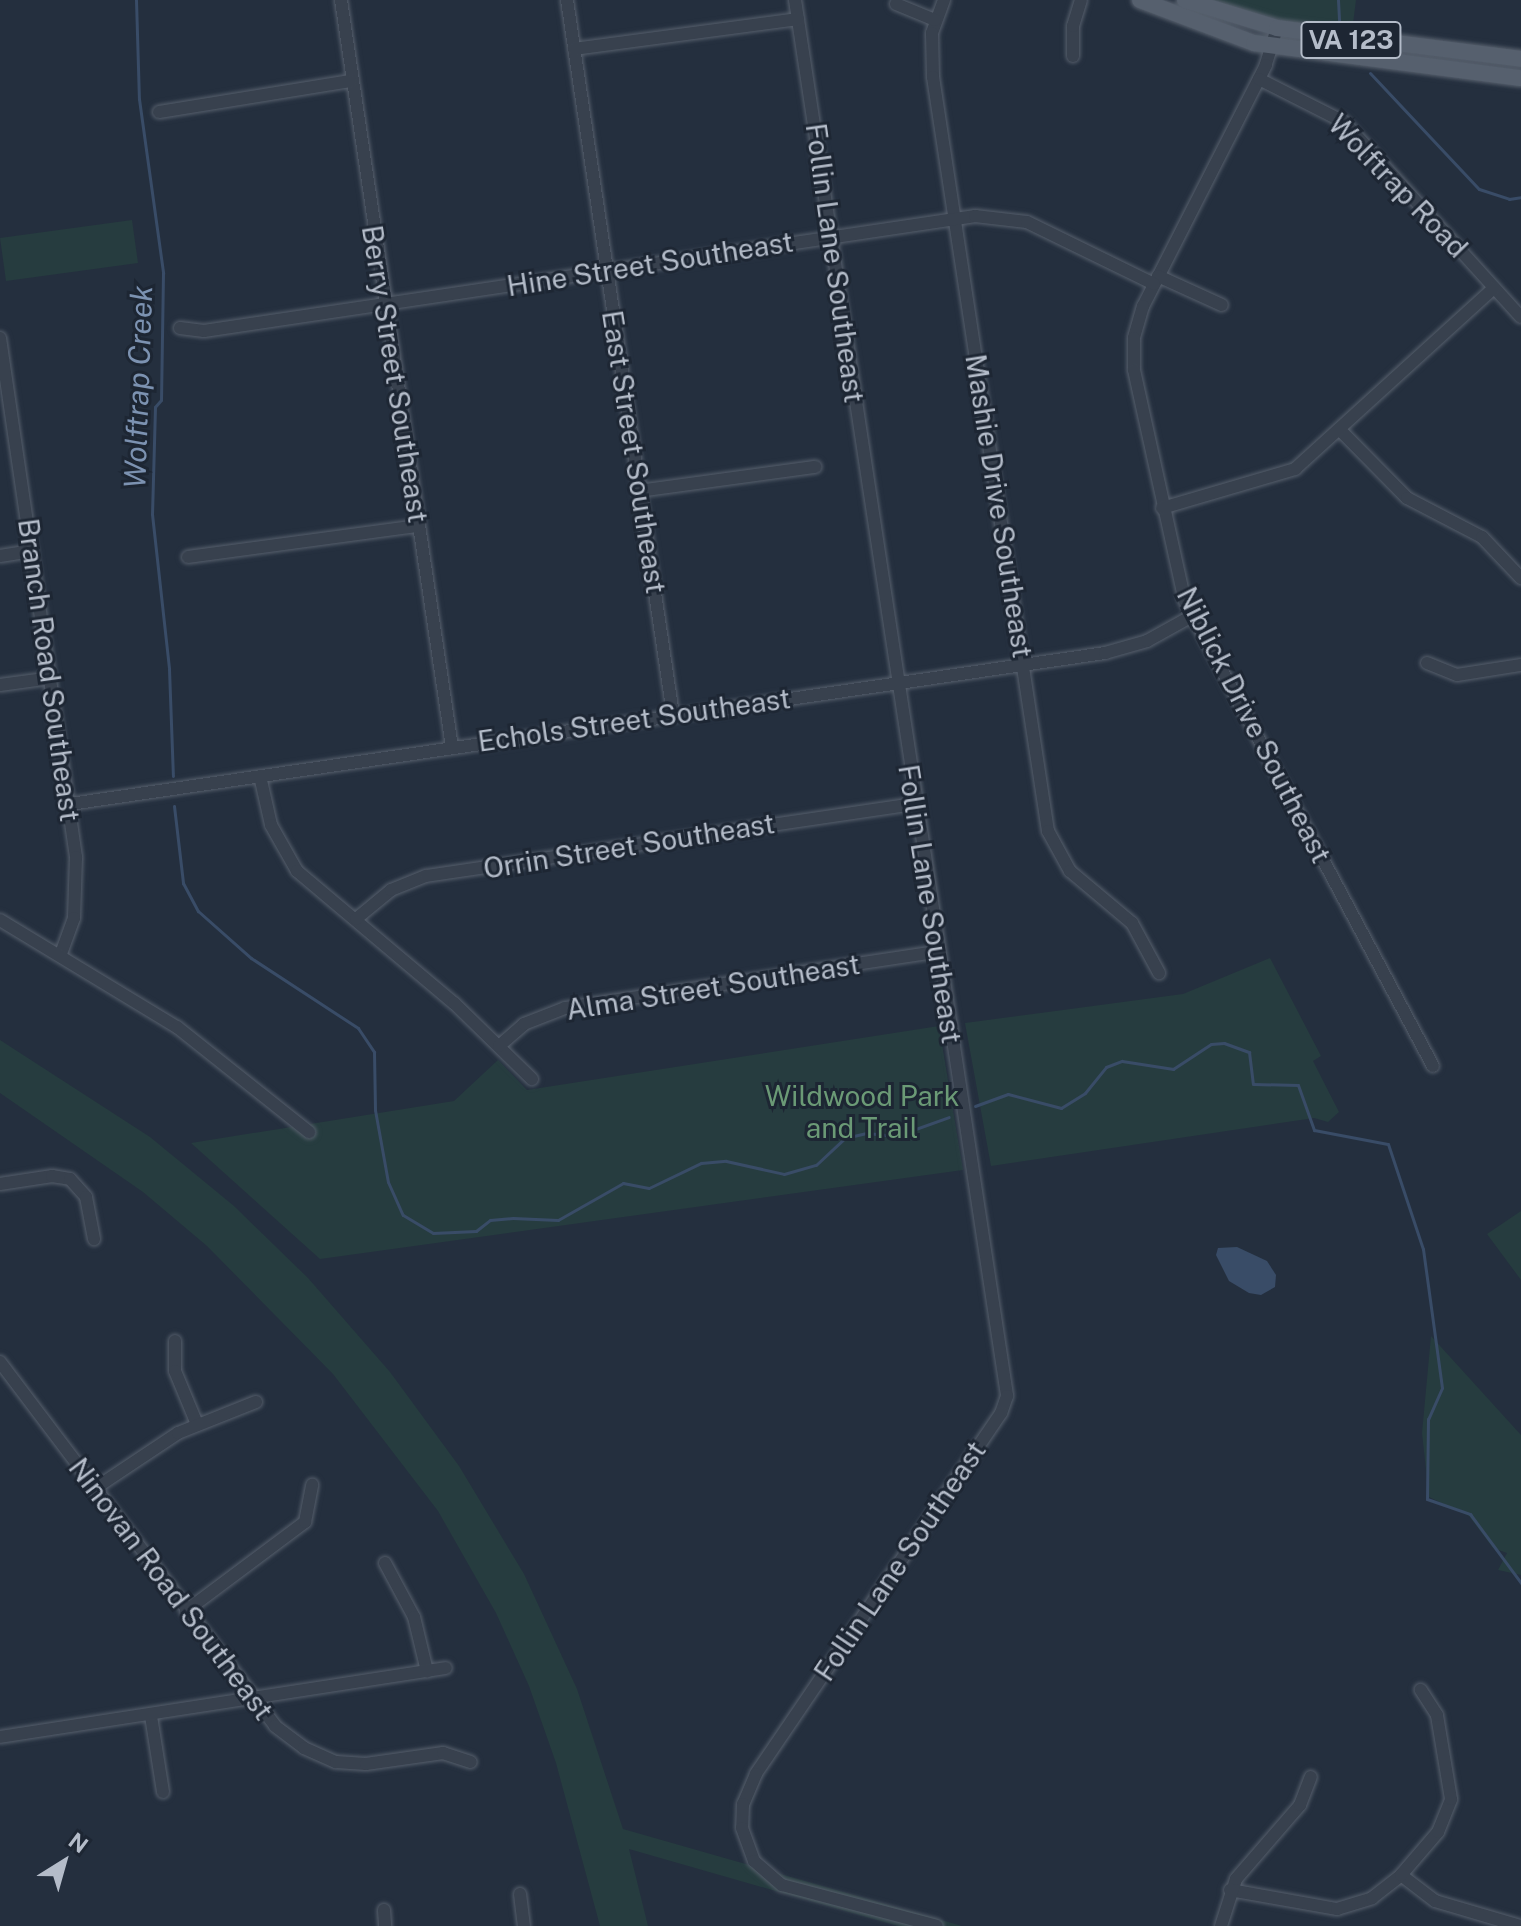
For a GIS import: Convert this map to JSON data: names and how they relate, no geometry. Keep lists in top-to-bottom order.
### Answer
{
  "streets": {
    "main road": ["VA 123"],
    "street": [
      "Wolftrap Road",
      "Follin Lane Southeast",
      "Hine Street Southeast",
      "Berry Street Southeast",
      "East Street Southeast",
      "Mashie Drive Southeast",
      "Branch Road Southeast",
      "Echols Street Southeast",
      "Niblick Drive Southeast",
      "Orrin Street Southeast",
      "Alma Street Southeast",
      "Ninovan Road Southeast"
    ]
  },
  "crossings": [
    ["VA 123", "Niblick Drive Southeast"],
    ["Wolftrap Road", "Niblick Drive Southeast"],
    ["Follin Lane Southeast", "Hine Street Southeast"],
    ["Follin Lane Southeast", "Echols Street Southeast"],
    ["Follin Lane Southeast", "Orrin Street Southeast"],
    ["Follin Lane Southeast", "Alma Street Southeast"],
    ["Hine Street Southeast", "Berry Street Southeast"],
    ["Hine Street Southeast", "East Street Southeast"],
    ["Hine Street Southeast", "Mashie Drive Southeast"],
    ["Hine Street Southeast", "Niblick Drive Southeast"],
    ["Berry Street Southeast", "Echols Street Southeast"],
    ["East Street Southeast", "Echols Street Southeast"],
    ["Mashie Drive Southeast", "Echols Street Southeast"],
    ["Branch Road Southeast", "Echols Street Southeast"],
    ["Echols Street Southeast", "Niblick Drive Southeast"]
  ],
  "water": ["Wolftrap Creek"],
  "parks": ["Wildwood Park and Trail"],
  "north": "top right"
}
